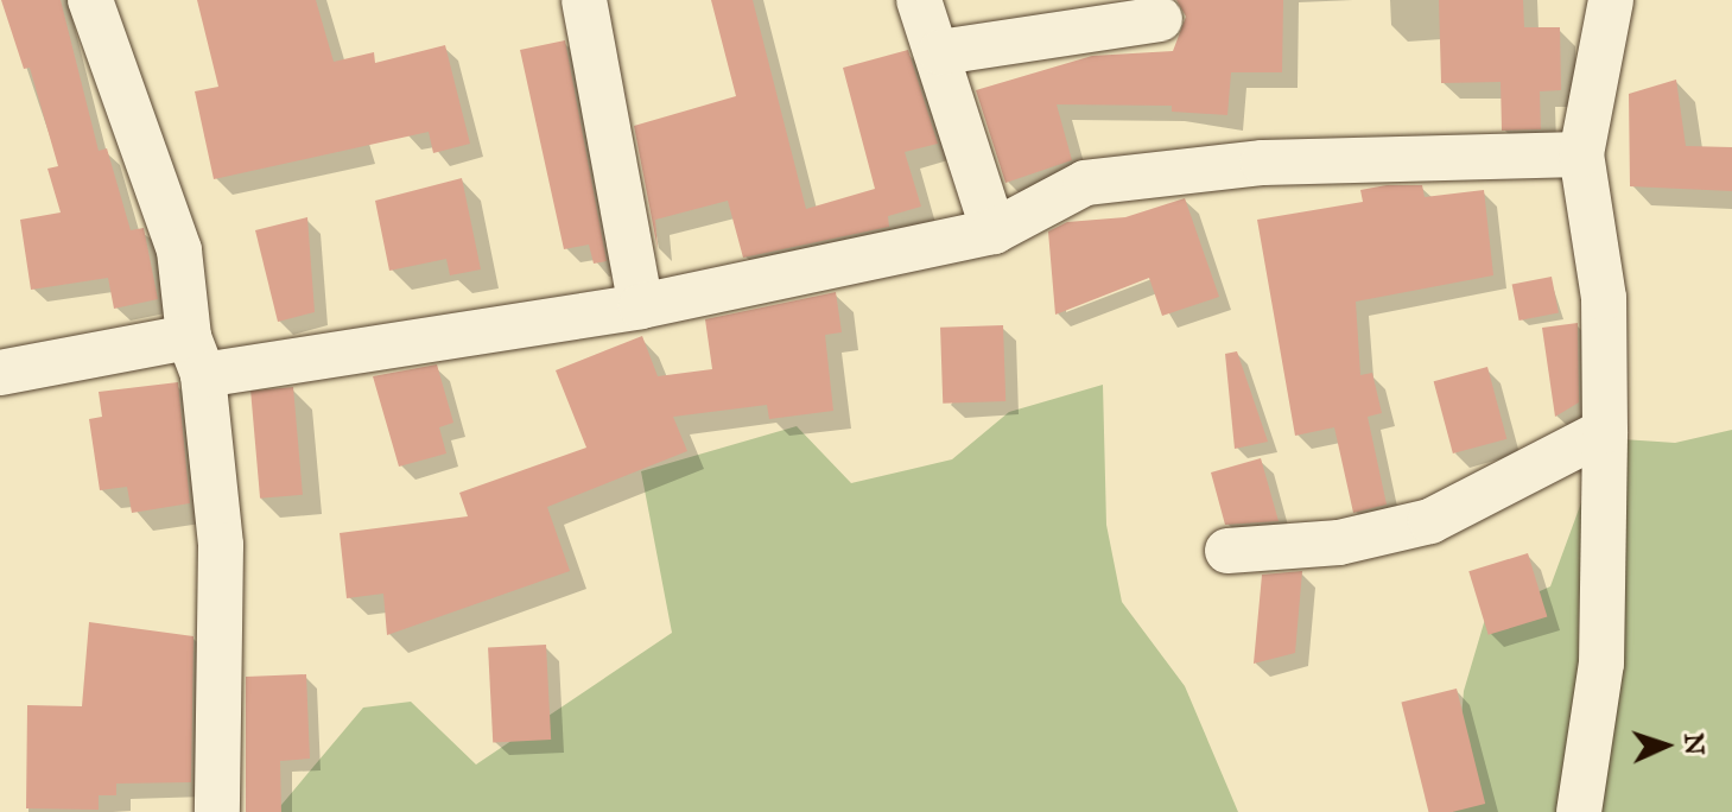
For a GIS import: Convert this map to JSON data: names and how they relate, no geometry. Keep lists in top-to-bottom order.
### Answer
{
  "north": "right"
}
